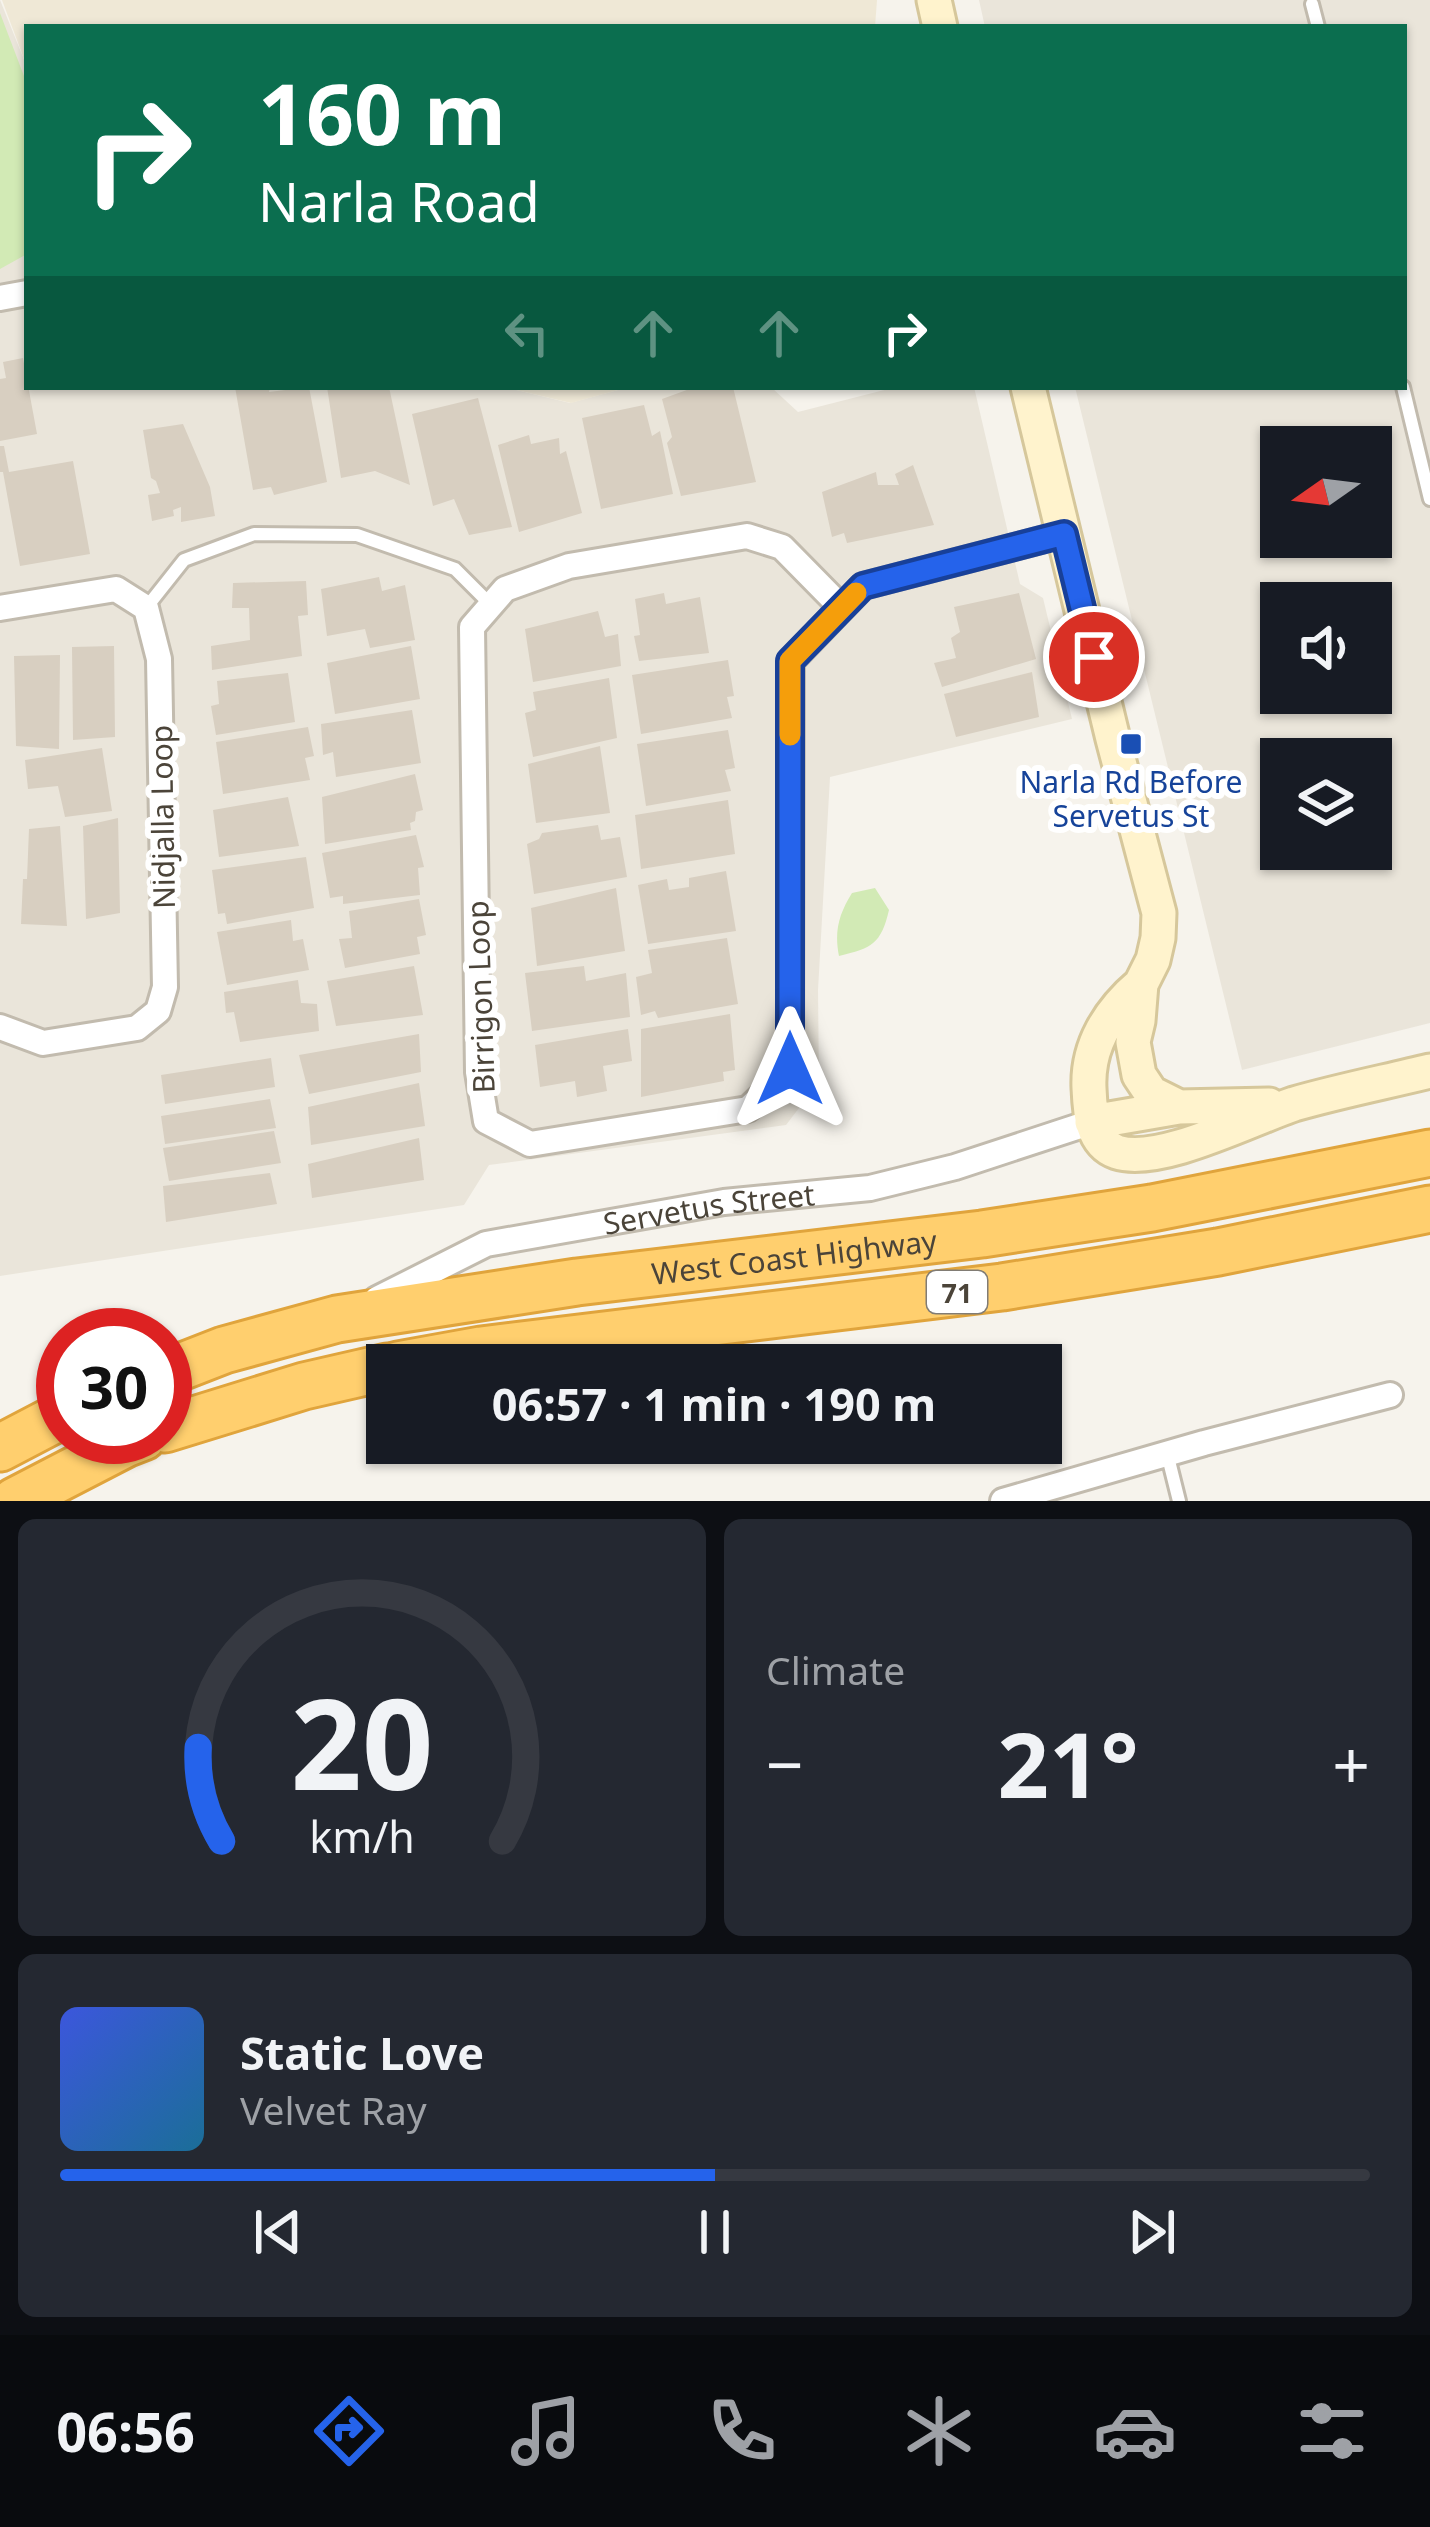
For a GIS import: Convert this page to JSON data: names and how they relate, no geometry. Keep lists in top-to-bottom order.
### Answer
{
  "streets": {
    "highway": ["West Coast Highway", "71"],
    "street": ["Nidjalla Loop", "Birrigon Loop", "Servetus Street"]
  },
  "crossings": [
    ["Servetus Street", "West Coast Highway"]
  ],
  "places": {
    "transit": ["Narla Rd Before Servetus St"]
  },
  "north": "left",
  "page": {
    "turn": ["160 m", "Narla Road"],
    "limit": "30",
    "trip": "06:57 · 1 min · 190 m",
    "tile": "Climate",
    "heat": ["−", "21°", "+"],
    "song": ["Static Love", "Velvet Ray"],
    "tabs": "06:56",
    "gauge": ["20", "km/h"]
  }
}
